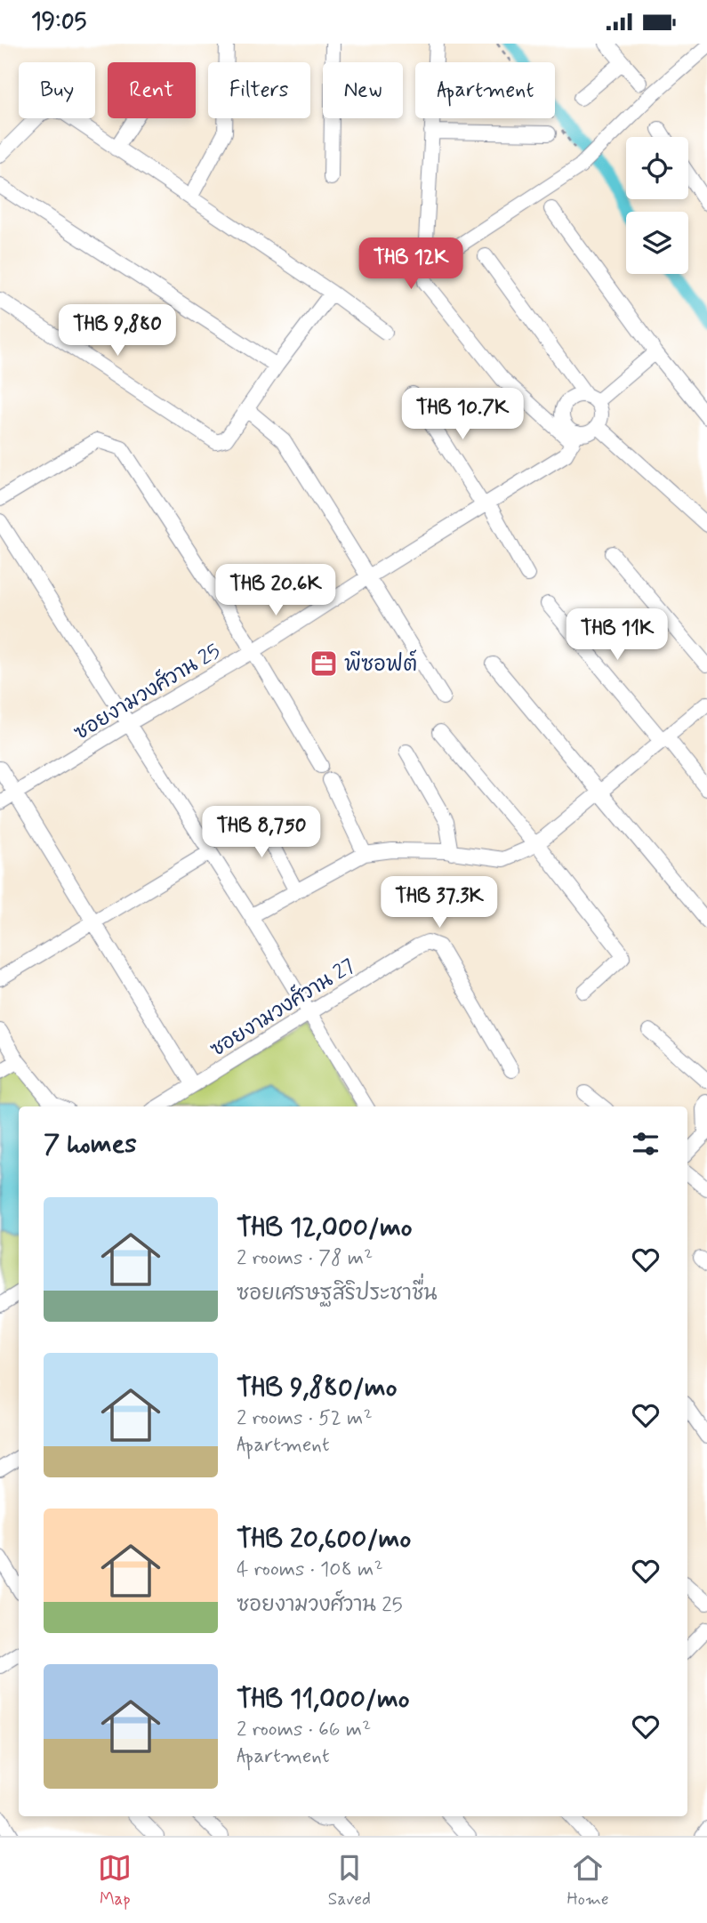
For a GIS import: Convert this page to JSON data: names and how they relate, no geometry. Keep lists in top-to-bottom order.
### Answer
{
  "streets": {
    "street": ["ซอยงามวงศ์วาน 25", "ซอยงามวงศ์วาน 27"]
  },
  "places": {
    "office": ["พีซอฟต์"]
  },
  "page": {
    "status": "19:05",
    "chip": [
      "Buy",
      "Rent",
      "Filters",
      "New",
      "Apartment"
    ],
    "price": [
      "THB 12K",
      "THB 9,880",
      "THB 10.7K",
      "THB 20.6K",
      "THB 11K",
      "THB 8,750",
      "THB 37.3K"
    ],
    "heading": "7 homes",
    "list": [
      {
        "name": "THB 12,000/mo",
        "note": "2 rooms · 78 m² · ซอยเศรษฐสิริประชาชื่น"
      },
      {
        "name": "THB 9,880/mo",
        "note": "2 rooms · 52 m² · Apartment"
      },
      {
        "name": "THB 20,600/mo",
        "note": "4 rooms · 108 m² · ซอยงามวงศ์วาน 25"
      },
      {
        "name": "THB 11,000/mo",
        "note": "2 rooms · 66 m² · Apartment"
      }
    ],
    "tabs": ["Map", "Saved", "Home"]
  }
}
